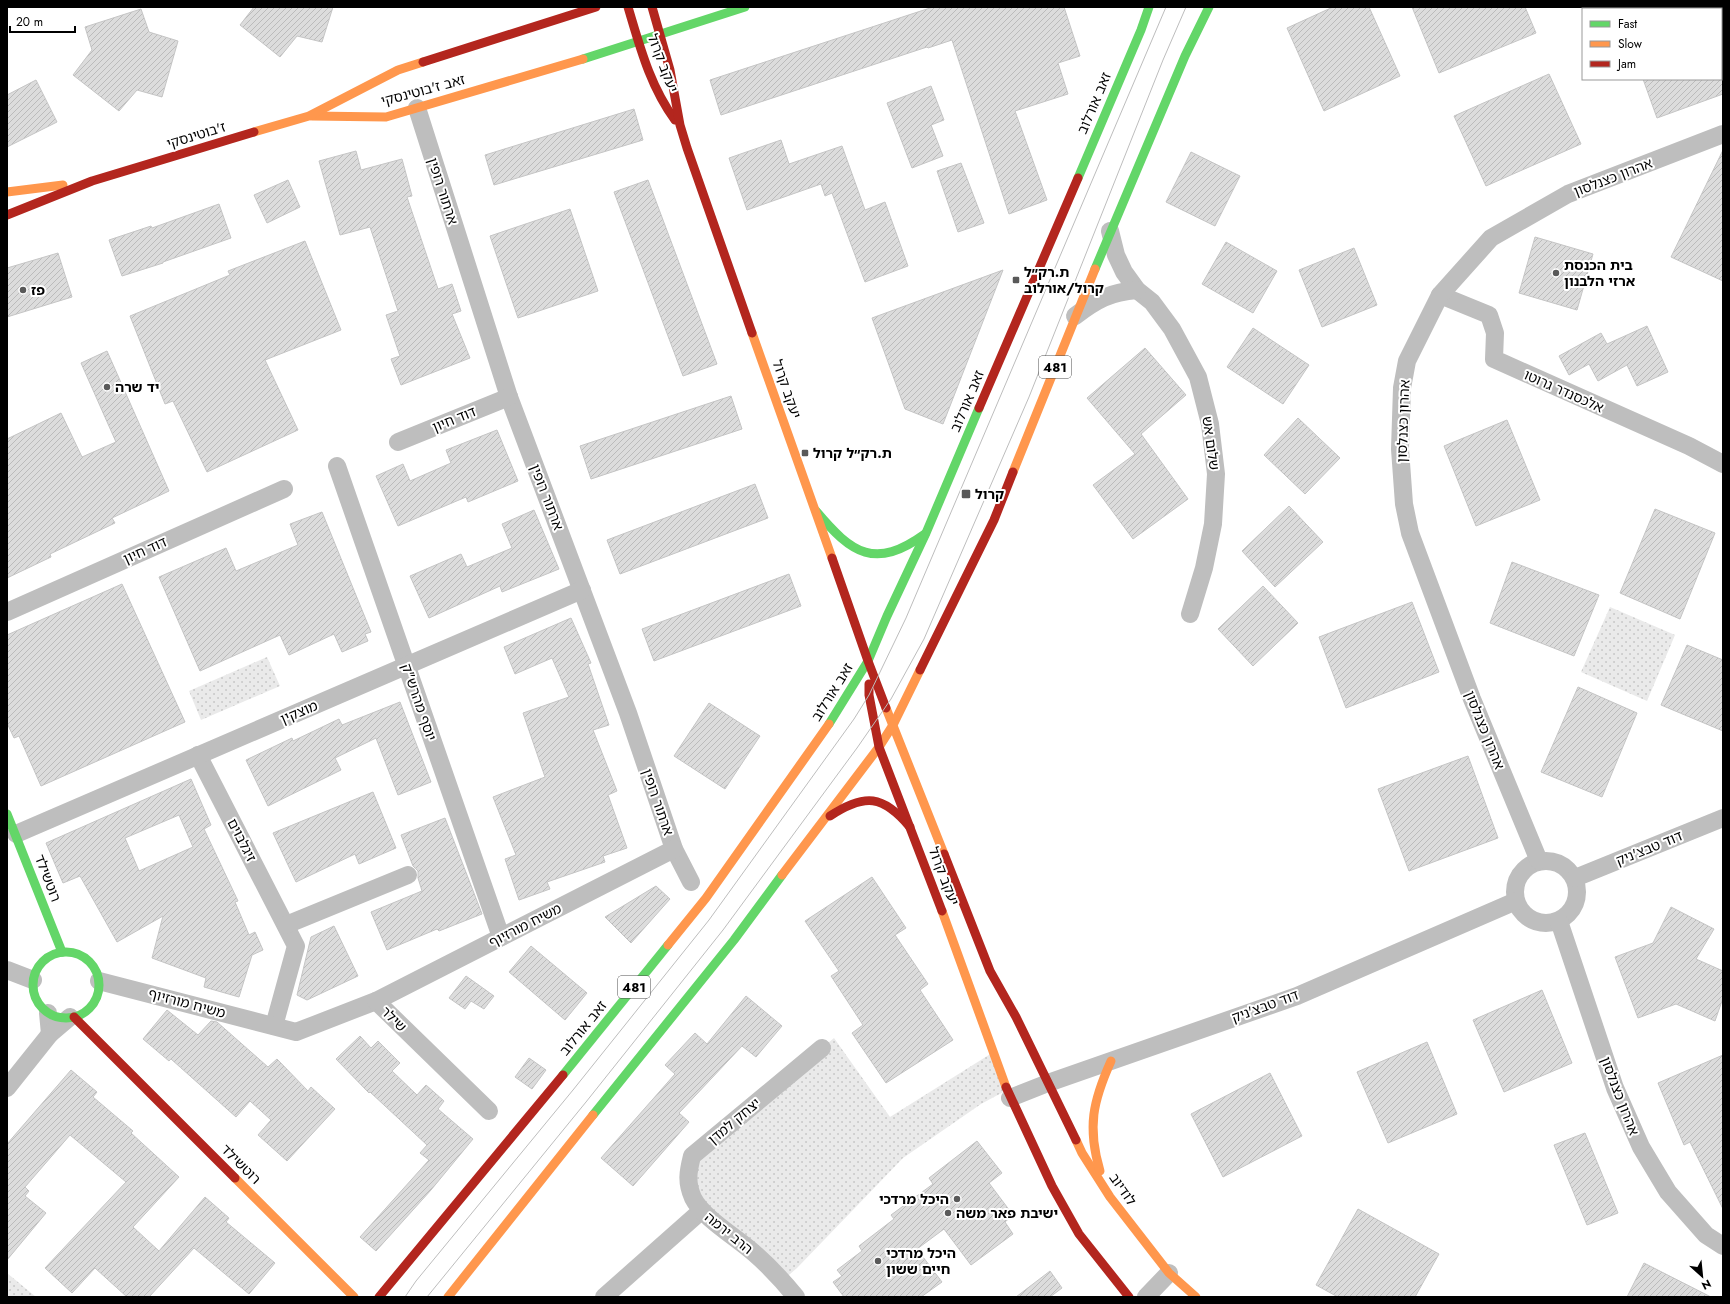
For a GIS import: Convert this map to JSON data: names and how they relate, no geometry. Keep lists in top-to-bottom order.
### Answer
{
  "streets": {
    "main road": [
      "יעקב קרול",
      "זאב ז'בוטינסקי",
      "זאב אורלוב",
      "ז'בוטינסקי",
      "481",
      "רוטשילד",
      "לודיוב"
    ],
    "street": [
      "אהרון כצנלסון",
      "ארתור רופין",
      "אלכסנדר גרוטו",
      "דוד חיון",
      "שלום אש",
      "יוסף מהרש\"ק",
      "מוצקין",
      "זיגלבוים",
      "דוד טבצ'ניק",
      "משיח מורזיוף",
      "שילר",
      "יצחק למדן",
      "הרב ירמה"
    ]
  },
  "crossings": [
    ["יעקב קרול", "זאב ז'בוטינסקי"],
    ["יעקב קרול", "זאב אורלוב"],
    ["יעקב קרול", "481"],
    ["יעקב קרול", "דוד טבצ'ניק"],
    ["יעקב קרול", "לודיוב"],
    ["זאב ז'בוטינסקי", "ז'בוטינסקי"],
    ["זאב ז'בוטינסקי", "ארתור רופין"],
    ["אהרון כצנלסון", "אלכסנדר גרוטו"],
    ["אהרון כצנלסון", "דוד טבצ'ניק"],
    ["ארתור רופין", "דוד חיון"],
    ["ארתור רופין", "מוצקין"],
    ["ארתור רופין", "משיח מורזיוף"],
    ["481", "שלום אש"],
    ["יוסף מהרש\"ק", "מוצקין"],
    ["יוסף מהרש\"ק", "משיח מורזיוף"],
    ["מוצקין", "זיגלבוים"],
    ["מוצקין", "רוטשילד"],
    ["זיגלבוים", "משיח מורזיוף"],
    ["זיגלבוים", "שילר"],
    ["דוד טבצ'ניק", "לודיוב"],
    ["רוטשילד", "משיח מורזיוף"],
    ["משיח מורזיוף", "שילר"],
    ["יצחק למדן", "הרב ירמה"]
  ],
  "places": {
    "other": [
      "בית הכנסת ארזי הלבנון",
      "פז",
      "יד שרה",
      "היכל מרדכי",
      "ישיבת פאר משה",
      "היכל מרדכי חיים ששון"
    ],
    "transit": ["ת.רק״ל קרול/אורלוב", "ת.רק״ל קרול", "קרול"]
  },
  "legend": ["Fast", "Slow", "Jam"],
  "scale_bar": "20 m",
  "north": "bottom right"
}
